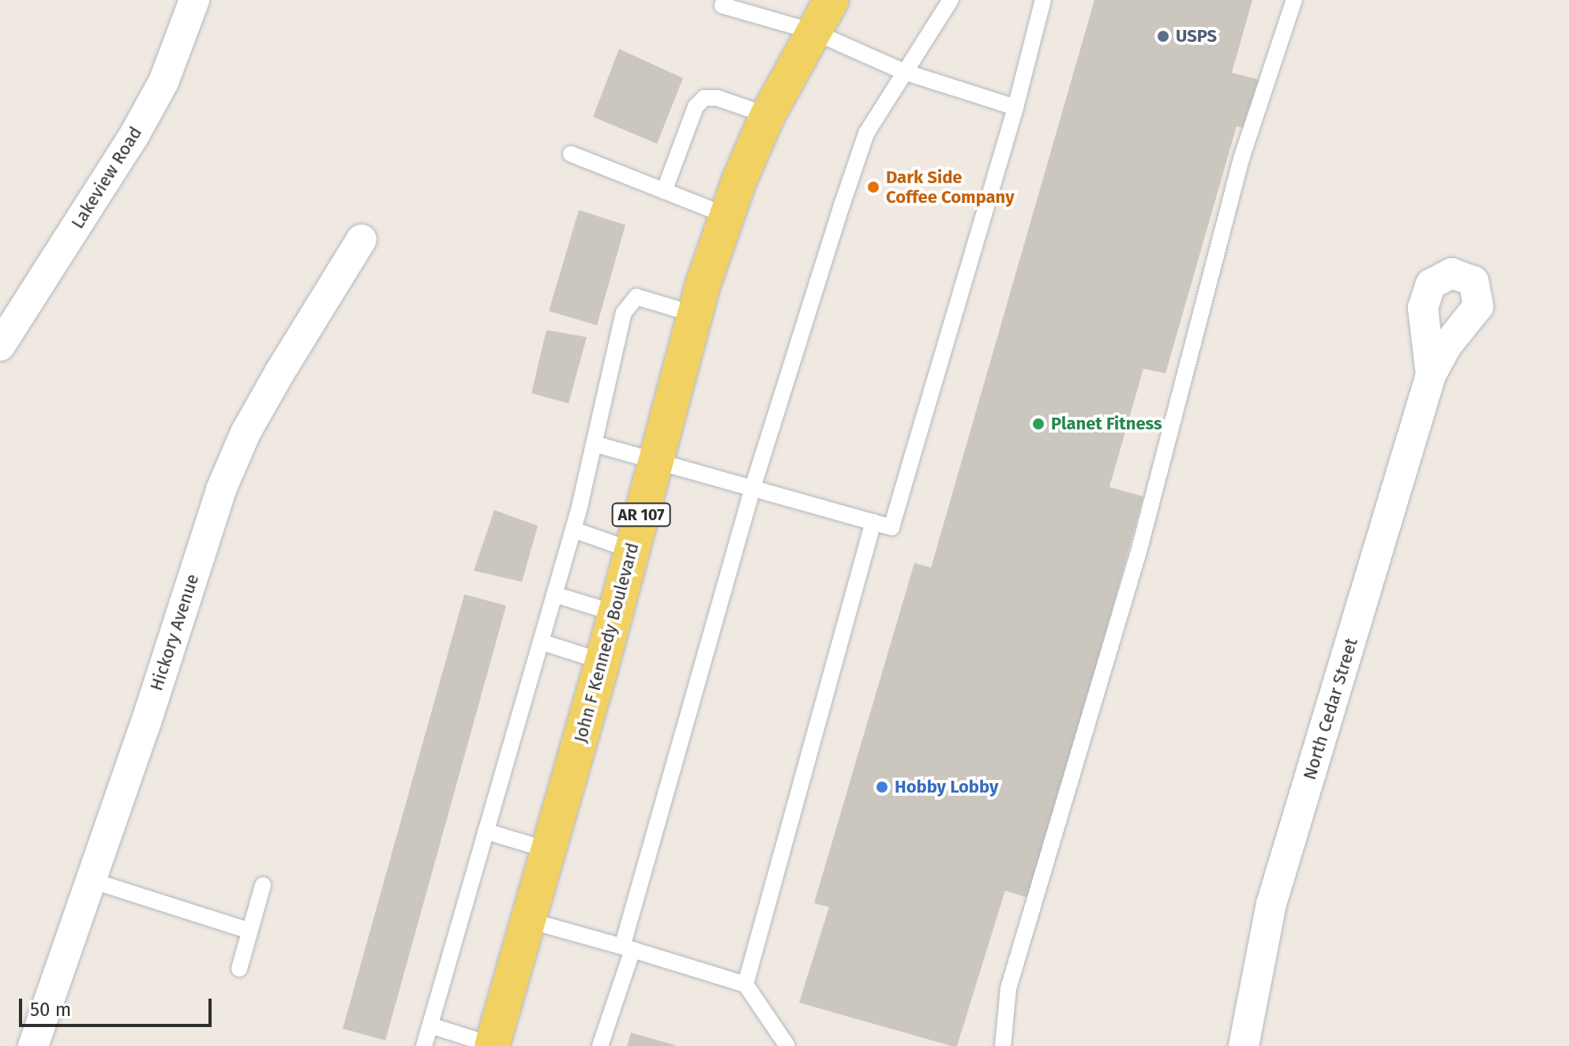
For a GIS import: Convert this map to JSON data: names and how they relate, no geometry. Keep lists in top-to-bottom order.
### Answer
{
  "streets": {
    "main road": ["AR 107", "John F Kennedy Boulevard"],
    "street": ["Lakeview Road", "Hickory Avenue", "North Cedar Street"]
  },
  "places": [
    "USPS",
    "Dark Side Coffee Company",
    "Planet Fitness",
    "Hobby Lobby"
  ],
  "scale_bar": "50 m"
}
